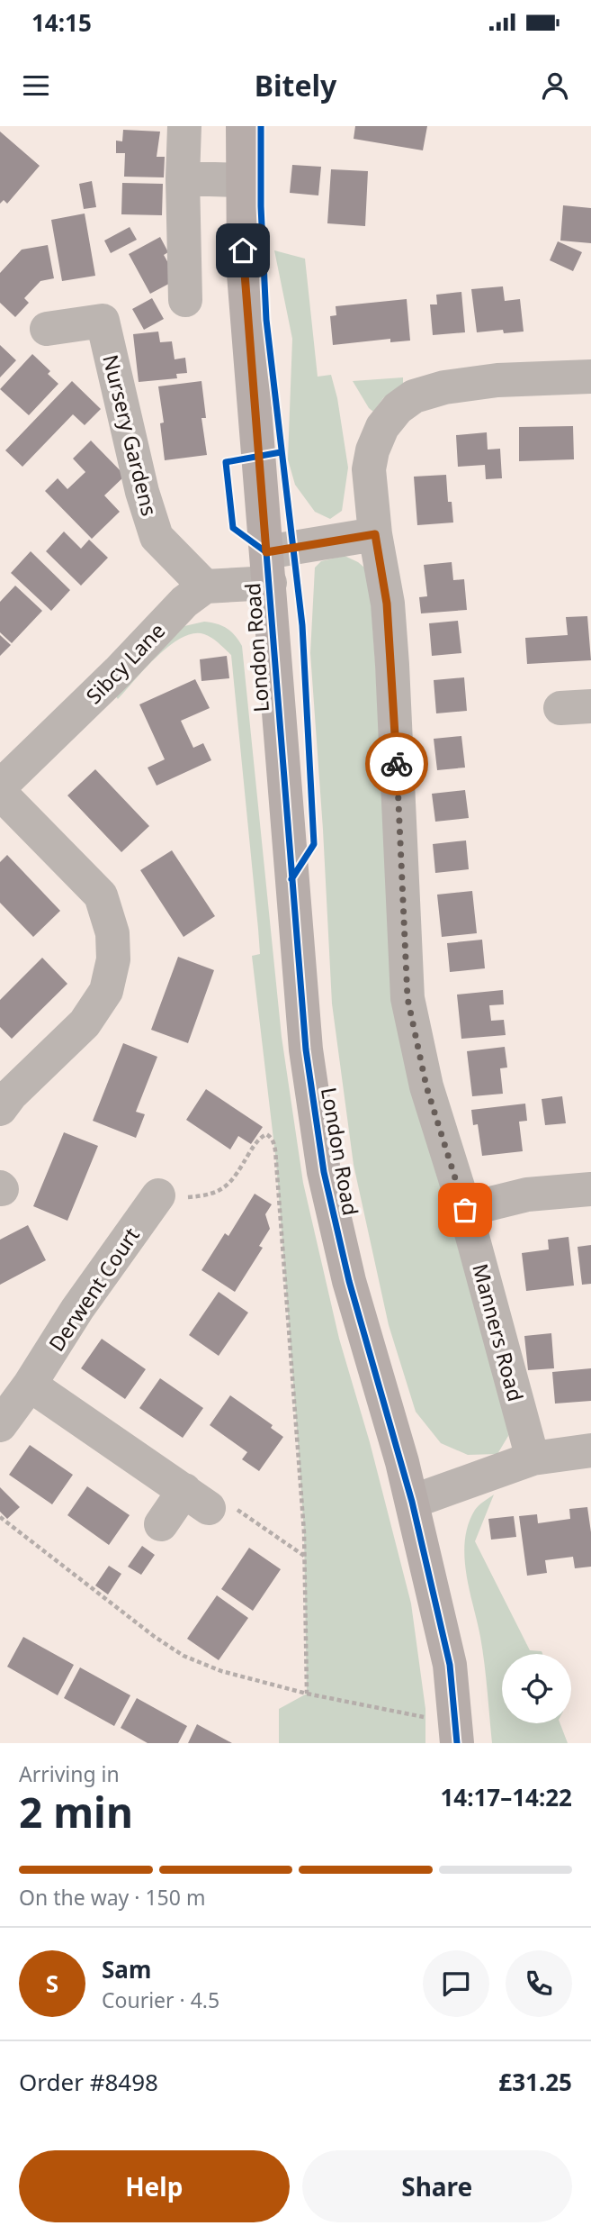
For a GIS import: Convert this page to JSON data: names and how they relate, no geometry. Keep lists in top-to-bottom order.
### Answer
{
  "streets": {
    "main road": ["London Road"],
    "street": [
      "Nursery Gardens",
      "Sibcy Lane",
      "Derwent Court",
      "Manners Road"
    ]
  },
  "crossings": [
    ["Nursery Gardens", "Sibcy Lane"]
  ],
  "page": {
    "status": "14:15",
    "header": "Bitely",
    "heading": ["2 min", "Arriving in", "14:17–14:22"],
    "panel": [
      "Sam",
      "Courier · 4.5",
      "Order #8498",
      "£31.25"
    ],
    "bar": "On the way · 150 m",
    "round": "S",
    "buttons": ["Help", "Share"]
  }
}
